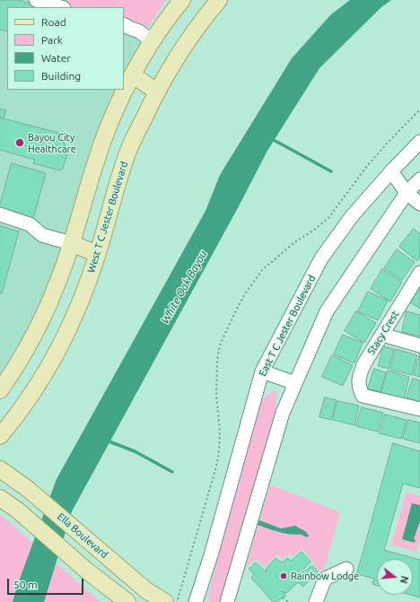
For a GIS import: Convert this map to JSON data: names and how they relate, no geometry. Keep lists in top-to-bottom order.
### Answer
{
  "streets": {
    "main road": ["West T C Jester Boulevard", "Ella Boulevard"],
    "street": ["East T C Jester Boulevard", "Stacy Crest"]
  },
  "water": ["White Oak Bayou"],
  "places": ["Bayou City Healthcare", "Rainbow Lodge"],
  "legend": [
    "Road",
    "Park",
    "Water",
    "Building"
  ],
  "scale_bar": "50 m",
  "north": "right"
}
